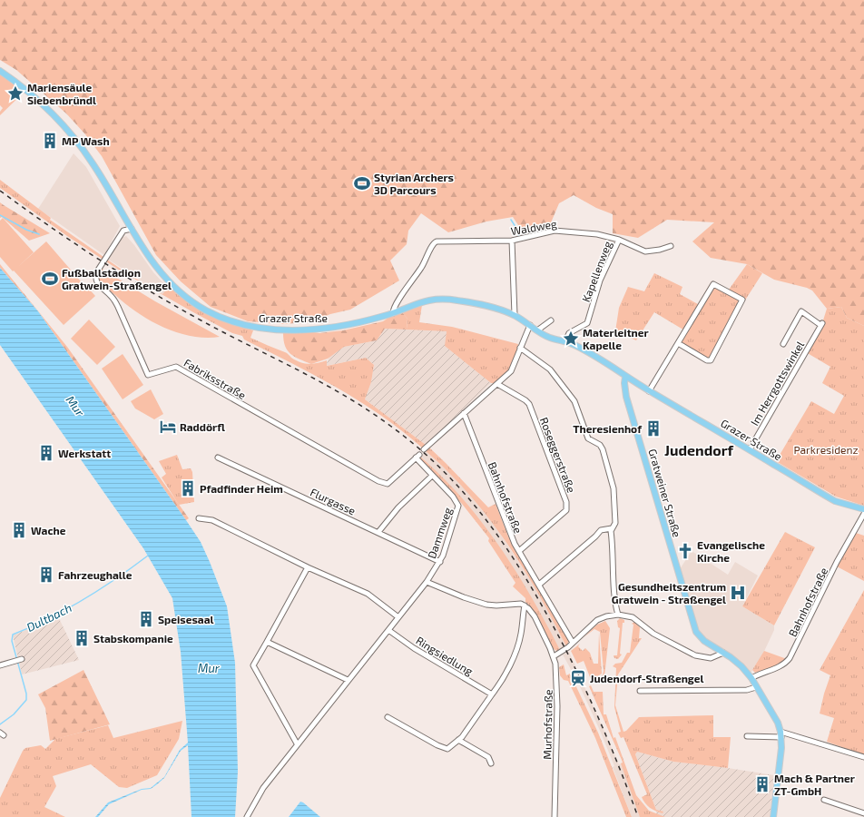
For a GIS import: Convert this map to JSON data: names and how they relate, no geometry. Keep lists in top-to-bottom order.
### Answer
{
  "streets": {
    "main road": ["Grazer Straße", "Gratweiner Straße"],
    "street": [
      "Waldweg",
      "Kapellenweg",
      "Fabriksstraße",
      "Im Herrgottswinkel",
      "Roseggerstraße",
      "Bahnhofstraße",
      "Flurgasse",
      "Dammweg",
      "Ringsiedlung",
      "Murhofstraße"
    ]
  },
  "crossings": [
    ["Waldweg", "Kapellenweg"],
    ["Waldweg", "Grazer Straße"],
    ["Kapellenweg", "Grazer Straße"],
    ["Grazer Straße", "Fabriksstraße"],
    ["Grazer Straße", "Im Herrgottswinkel"],
    ["Grazer Straße", "Gratweiner Straße"],
    ["Fabriksstraße", "Dammweg"],
    ["Roseggerstraße", "Bahnhofstraße"],
    ["Gratweiner Straße", "Bahnhofstraße"],
    ["Flurgasse", "Dammweg"]
  ],
  "districts": ["Judendorf"],
  "water": ["Mur", "Dultbach"],
  "parks": ["Parkresidenz"],
  "places": {
    "place": ["Mariensäule Siebenbründl", "Materleitner Kapelle"],
    "building": [
      "MP Wash",
      "Theresienhof",
      "Werkstatt",
      "Pfadfinder Heim",
      "Wache",
      "Fahrzeughalle",
      "Speisesaal",
      "Stabskompanie",
      "Mach & Partner ZT-GmbH"
    ],
    "sports": ["Styrian Archers 3D Parcours", "Fußballstadion Gratwein-Straßengel"],
    "hotel": ["Raddörfl"],
    "church": ["Evangelische Kirche"],
    "hospital": ["Gesundheitszentrum Gratwein - Straßengel"],
    "station": ["Judendorf-Straßengel"]
  }
}
